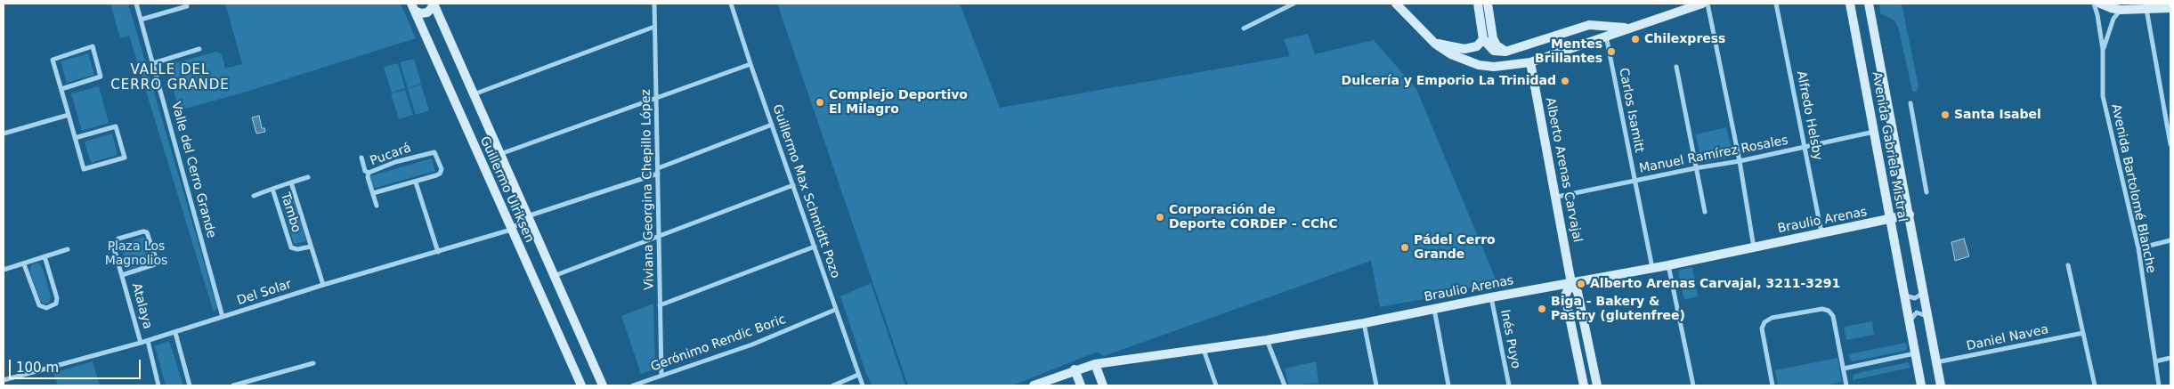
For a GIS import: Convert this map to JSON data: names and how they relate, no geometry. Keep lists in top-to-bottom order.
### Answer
{
  "streets": {
    "main road": [
      "Avenida Gabriela Mistral",
      "Alberto Arenas Carvajal",
      "Guillermo Ulriksen",
      "Braulio Arenas"
    ],
    "street": [
      "Carlos Isamitt",
      "Alfredo Helsby",
      "Pucará",
      "Manuel Ramírez Rosales",
      "Valle del Cerro Grande",
      "Avenida Bartolomé Blanche",
      "Viviana Georgina Chepillo López",
      "Guillermo Max Schmidtt Pozo",
      "Tambo",
      "Del Solar",
      "Atalaya",
      "Daniel Navea",
      "Inés Puyo",
      "Gerónimo Rendic Boric"
    ]
  },
  "crossings": [
    ["Carlos Isamitt", "Manuel Ramírez Rosales"],
    ["Carlos Isamitt", "Braulio Arenas"],
    ["Alfredo Helsby", "Manuel Ramírez Rosales"],
    ["Alfredo Helsby", "Braulio Arenas"],
    ["Avenida Gabriela Mistral", "Manuel Ramírez Rosales"],
    ["Avenida Gabriela Mistral", "Braulio Arenas"],
    ["Avenida Gabriela Mistral", "Daniel Navea"],
    ["Manuel Ramírez Rosales", "Alberto Arenas Carvajal"],
    ["Valle del Cerro Grande", "Del Solar"],
    ["Alberto Arenas Carvajal", "Braulio Arenas"],
    ["Guillermo Ulriksen", "Del Solar"],
    ["Viviana Georgina Chepillo López", "Gerónimo Rendic Boric"],
    ["Guillermo Max Schmidtt Pozo", "Gerónimo Rendic Boric"],
    ["Tambo", "Del Solar"],
    ["Braulio Arenas", "Inés Puyo"],
    ["Del Solar", "Atalaya"]
  ],
  "districts": ["VALLE DEL CERRO GRANDE"],
  "parks": ["Plaza Los Magnolios"],
  "places": [
    "Chilexpress",
    "Mentes Brillantes",
    "Dulcería y Emporio La Trinidad",
    "Complejo Deportivo El Milagro",
    "Santa Isabel",
    "Corporación de Deporte CORDEP - CChC",
    "Pádel Cerro Grande",
    "Alberto Arenas Carvajal, 3211-3291",
    "Biga - Bakery & Pastry (glutenfree)"
  ],
  "scale_bar": "100 m"
}
